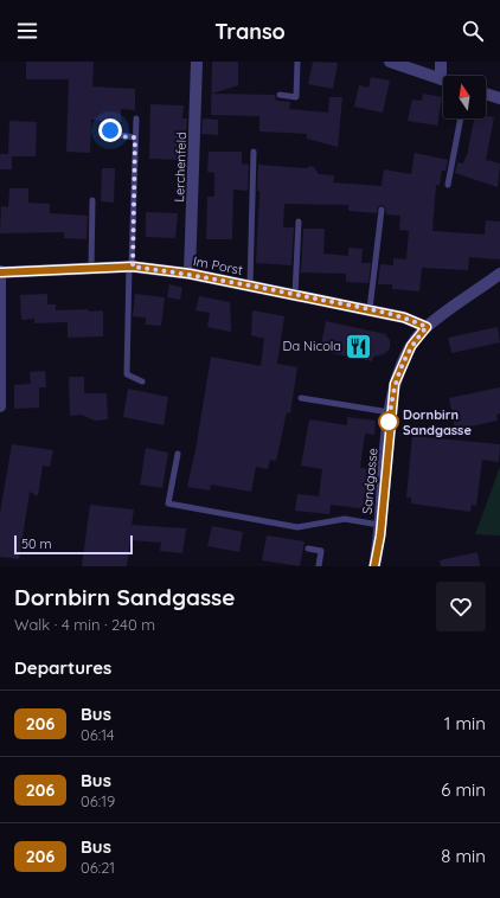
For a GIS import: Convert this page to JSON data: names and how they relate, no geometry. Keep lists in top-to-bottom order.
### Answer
{
  "streets": {
    "street": ["Lerchenfeld", "Im Porst", "Sandgasse"]
  },
  "crossings": [
    ["Lerchenfeld", "Im Porst"],
    ["Im Porst", "Sandgasse"]
  ],
  "places": {
    "restaurant": ["Da Nicola"],
    "other": ["Dornbirn Sandgasse"]
  },
  "lines": ["bus line 206"],
  "scale_bar": "50 m",
  "north": "top",
  "page": {
    "header": "Transo",
    "scale": "50 m",
    "heading": [
      ["Dornbirn Sandgasse", "Walk · 4 min · 240 m"],
      "Departures"
    ],
    "list": [
      {
        "mark": "206",
        "name": "Bus",
        "note": "06:14",
        "value": "1 min"
      },
      {
        "mark": "206",
        "name": "Bus",
        "note": "06:19",
        "value": "6 min"
      },
      {
        "mark": "206",
        "name": "Bus",
        "note": "06:21",
        "value": "8 min"
      }
    ]
  }
}
